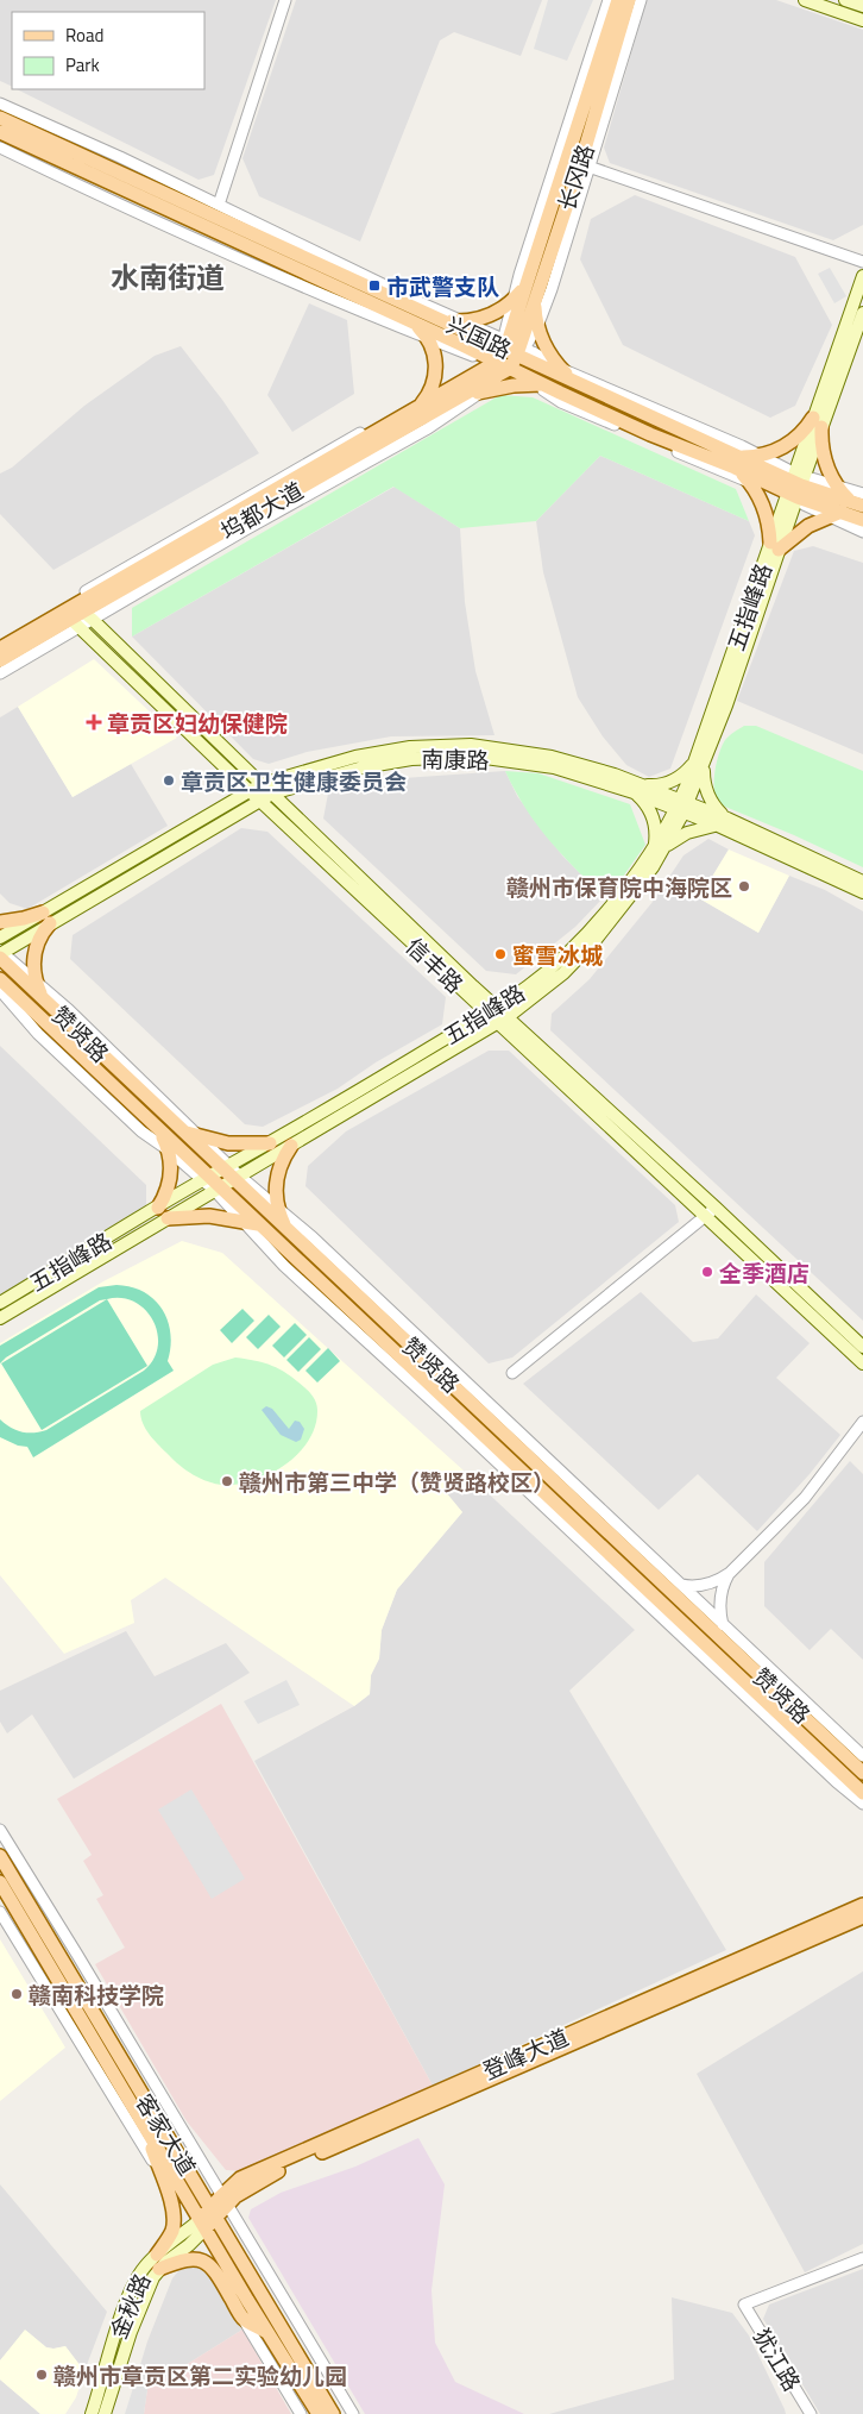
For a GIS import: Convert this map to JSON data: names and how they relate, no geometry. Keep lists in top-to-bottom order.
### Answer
{
  "streets": {
    "main road": [
      "长冈路",
      "兴国路",
      "坞都大道",
      "五指峰路",
      "南康路",
      "信丰路",
      "赞贤路",
      "登峰大道",
      "客家大道",
      "金秋路"
    ],
    "street": ["犹江路"]
  },
  "crossings": [
    ["长冈路", "兴国路"],
    ["兴国路", "坞都大道"],
    ["兴国路", "五指峰路"],
    ["坞都大道", "信丰路"],
    ["五指峰路", "南康路"],
    ["五指峰路", "信丰路"],
    ["五指峰路", "赞贤路"],
    ["南康路", "信丰路"],
    ["南康路", "赞贤路"],
    ["登峰大道", "客家大道"],
    ["登峰大道", "金秋路"],
    ["客家大道", "金秋路"]
  ],
  "districts": ["水南街道"],
  "places": {
    "transit": ["市武警支队"],
    "health": ["章贡区妇幼保健院"],
    "other": [
      "章贡区卫生健康委员会",
      "赣州市保育院中海院区",
      "蜜雪冰城",
      "全季酒店",
      "赣州市第三中学（赞贤路校区）",
      "赣南科技学院",
      "赣州市章贡区第二实验幼儿园"
    ]
  },
  "legend": ["Road", "Park"]
}
